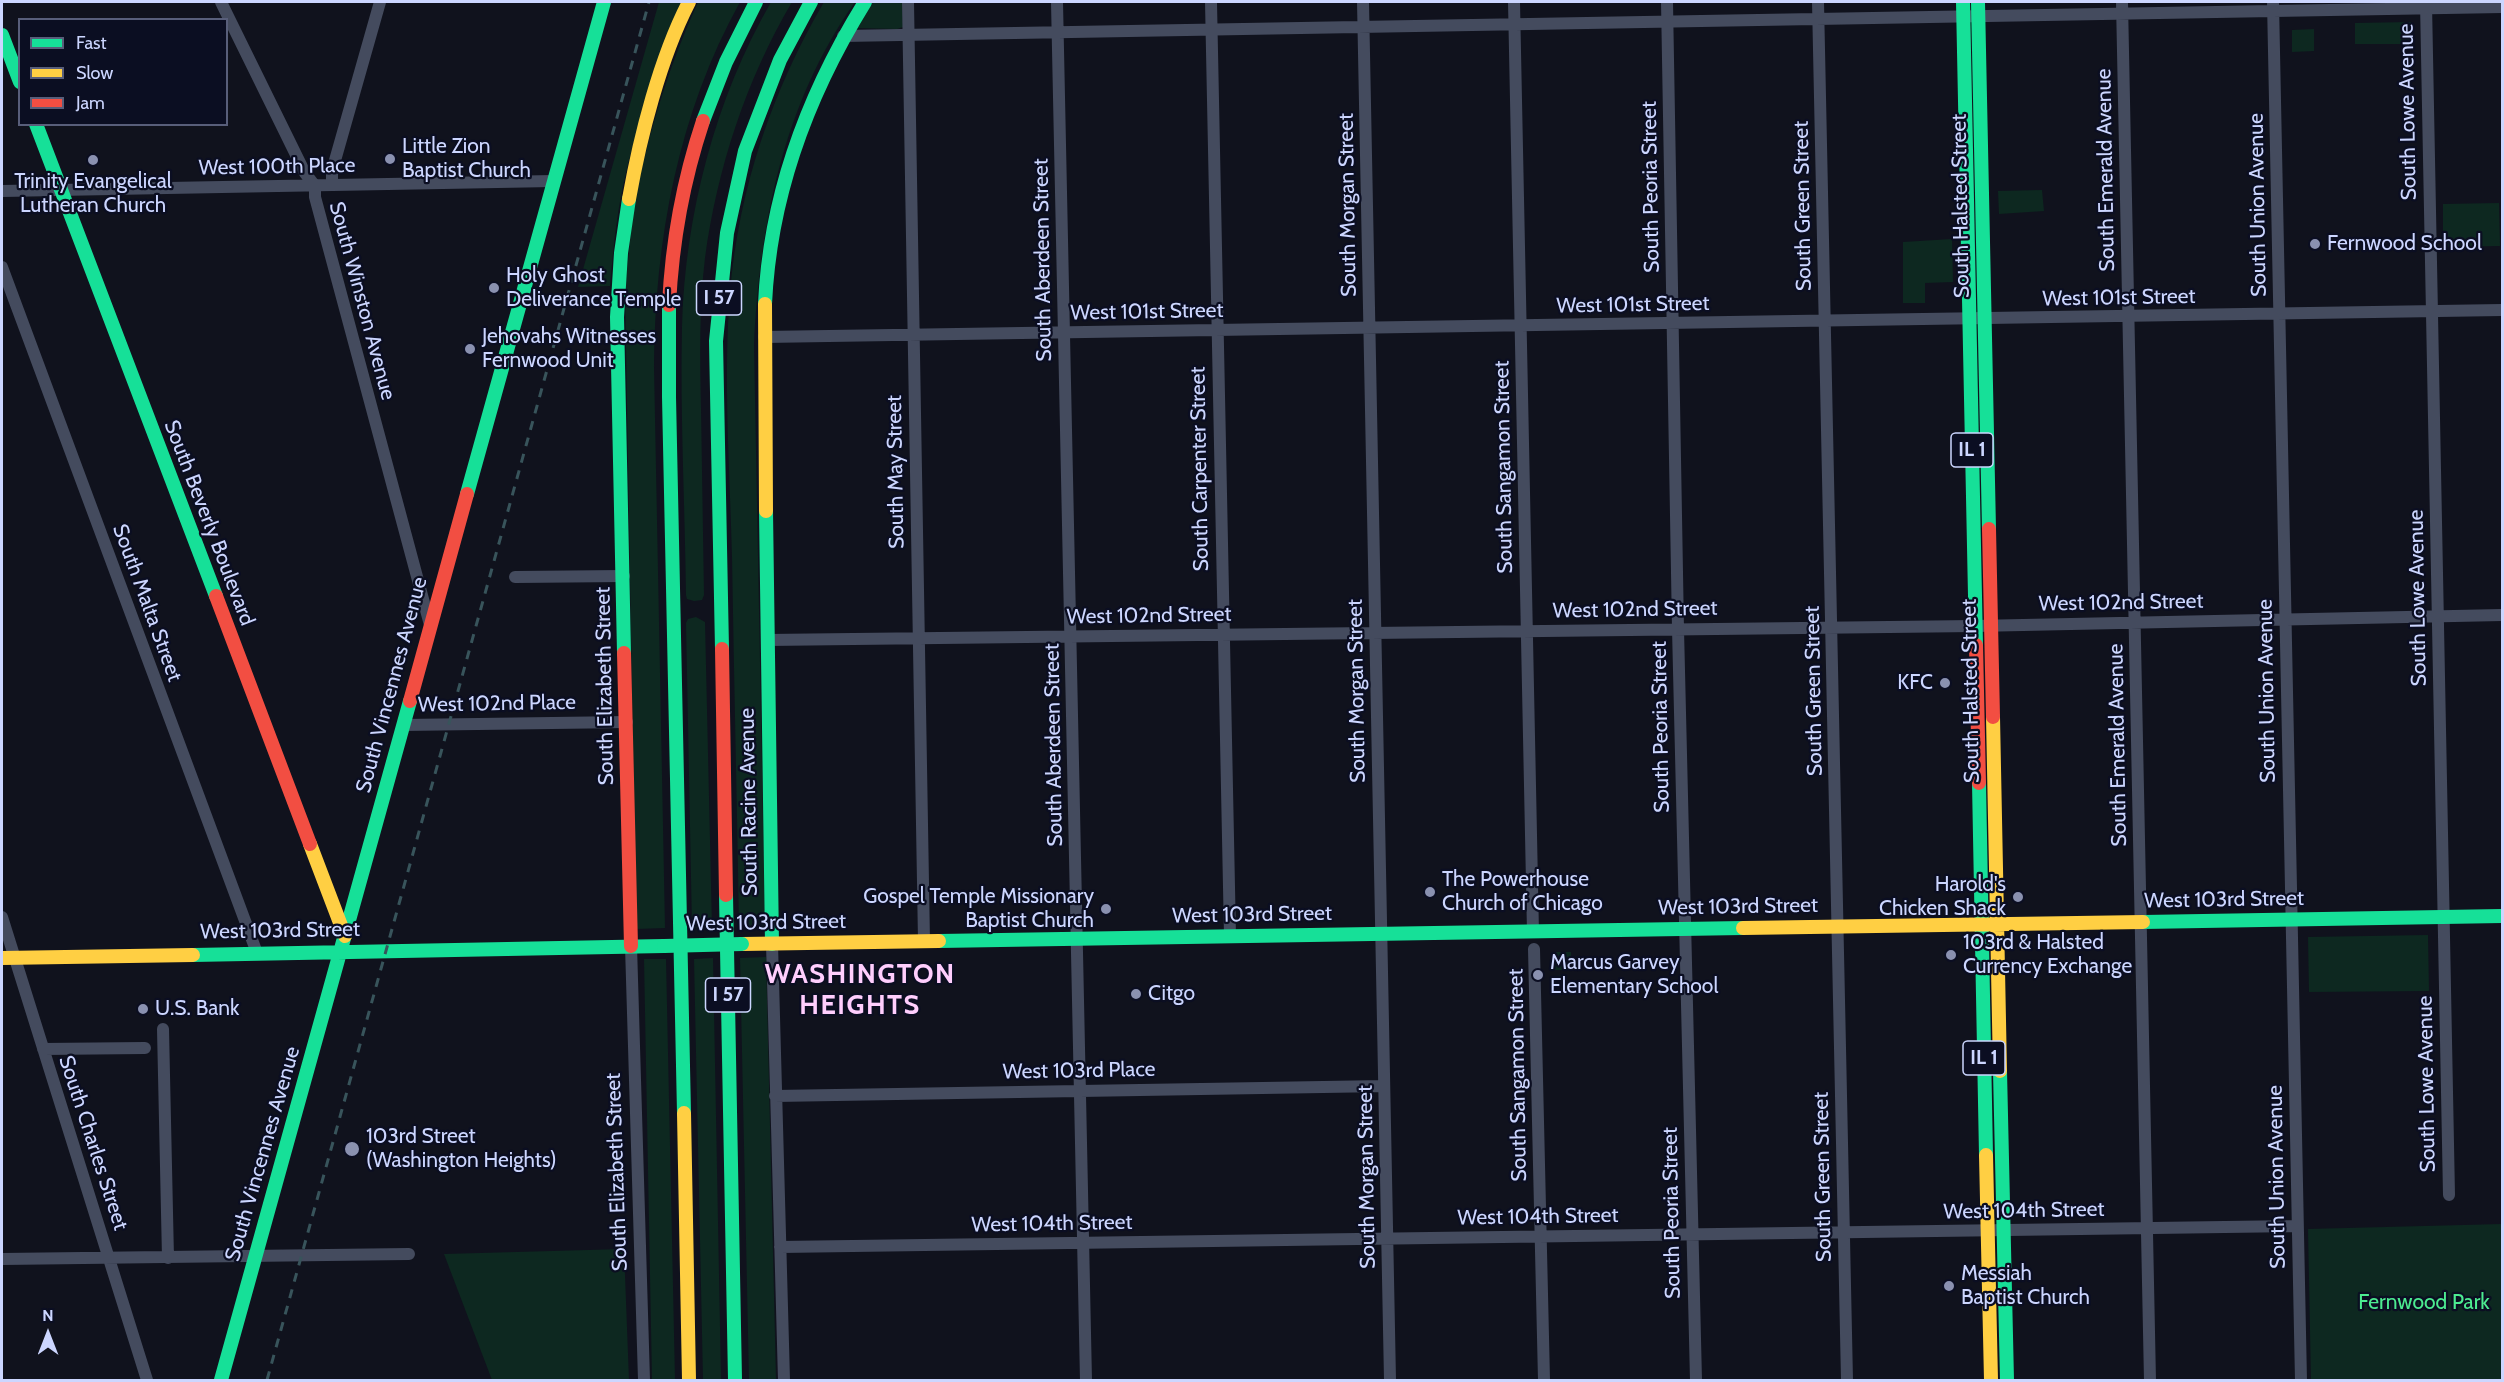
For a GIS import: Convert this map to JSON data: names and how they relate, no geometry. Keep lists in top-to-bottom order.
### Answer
{
  "streets": {
    "main road": [
      "South Halsted Street",
      "I 57",
      "IL 1",
      "South Beverly Boulevard",
      "South Vincennes Avenue",
      "South Elizabeth Street",
      "South Racine Avenue",
      "West 103rd Street"
    ],
    "street": [
      "South Lowe Avenue",
      "West 100th Place",
      "South Emerald Avenue",
      "South Peoria Street",
      "South Morgan Street",
      "South Union Avenue",
      "South Green Street",
      "South Aberdeen Street",
      "West 101st Street",
      "South Winston Avenue",
      "South Sangamon Street",
      "South Carpenter Street",
      "South May Street",
      "South Malta Street",
      "West 102nd Street",
      "West 102nd Place",
      "West 103rd Place",
      "South Charles Street",
      "West 104th Street"
    ]
  },
  "crossings": [
    ["South Lowe Avenue", "West 101st Street"],
    ["South Lowe Avenue", "West 102nd Street"],
    ["South Lowe Avenue", "West 103rd Street"],
    ["West 100th Place", "South Winston Avenue"],
    ["West 100th Place", "South Beverly Boulevard"],
    ["West 100th Place", "South Vincennes Avenue"],
    ["South Emerald Avenue", "West 101st Street"],
    ["South Emerald Avenue", "West 102nd Street"],
    ["South Emerald Avenue", "West 103rd Street"],
    ["South Emerald Avenue", "West 104th Street"],
    ["South Peoria Street", "West 101st Street"],
    ["South Peoria Street", "West 102nd Street"],
    ["South Peoria Street", "West 103rd Street"],
    ["South Peoria Street", "West 104th Street"],
    ["South Morgan Street", "West 101st Street"],
    ["South Morgan Street", "West 102nd Street"],
    ["South Morgan Street", "West 103rd Street"],
    ["South Morgan Street", "West 103rd Place"],
    ["South Morgan Street", "West 104th Street"],
    ["South Union Avenue", "West 101st Street"],
    ["South Union Avenue", "West 102nd Street"],
    ["South Union Avenue", "West 103rd Street"],
    ["South Union Avenue", "West 104th Street"],
    ["South Green Street", "West 101st Street"],
    ["South Green Street", "West 102nd Street"],
    ["South Green Street", "West 103rd Street"],
    ["South Green Street", "West 104th Street"],
    ["South Halsted Street", "West 101st Street"],
    ["South Halsted Street", "West 102nd Street"],
    ["South Halsted Street", "West 103rd Street"],
    ["South Halsted Street", "West 104th Street"],
    ["South Aberdeen Street", "West 101st Street"],
    ["South Aberdeen Street", "West 102nd Street"],
    ["South Aberdeen Street", "West 103rd Street"],
    ["South Aberdeen Street", "West 103rd Place"],
    ["South Aberdeen Street", "West 104th Street"],
    ["West 101st Street", "South Sangamon Street"],
    ["West 101st Street", "South Carpenter Street"],
    ["West 101st Street", "South May Street"],
    ["West 101st Street", "South Racine Avenue"],
    ["South Winston Avenue", "South Vincennes Avenue"],
    ["South Sangamon Street", "West 102nd Street"],
    ["South Sangamon Street", "West 103rd Street"],
    ["South Sangamon Street", "West 104th Street"],
    ["South Carpenter Street", "West 102nd Street"],
    ["South Carpenter Street", "West 103rd Street"],
    ["South May Street", "West 102nd Street"],
    ["South May Street", "West 103rd Street"],
    ["South Beverly Boulevard", "South Vincennes Avenue"],
    ["South Malta Street", "West 103rd Street"],
    ["West 102nd Street", "South Racine Avenue"],
    ["South Vincennes Avenue", "West 102nd Place"],
    ["South Vincennes Avenue", "West 103rd Street"],
    ["South Elizabeth Street", "West 102nd Place"],
    ["South Elizabeth Street", "West 103rd Street"],
    ["South Racine Avenue", "West 103rd Street"],
    ["South Racine Avenue", "West 103rd Place"],
    ["South Racine Avenue", "West 104th Street"],
    ["West 103rd Street", "South Charles Street"]
  ],
  "districts": ["WASHINGTON HEIGHTS"],
  "parks": ["Fernwood Park"],
  "places": [
    "Little Zion Baptist Church",
    "Trinity Evangelical Lutheran Church",
    "Fernwood School",
    "Holy Ghost Deliverance Temple",
    "Jehovahs Witnesses Fernwood Unit",
    "KFC",
    "The Powerhouse Church of Chicago",
    "Harold's Chicken Shack",
    "Gospel Temple Missionary Baptist Church",
    "103rd & Halsted Currency Exchange",
    "Marcus Garvey Elementary School",
    "Citgo",
    "U.S. Bank",
    "103rd Street (Washington Heights)",
    "Messiah Baptist Church"
  ],
  "legend": ["Fast", "Slow", "Jam"],
  "north": "top"
}
